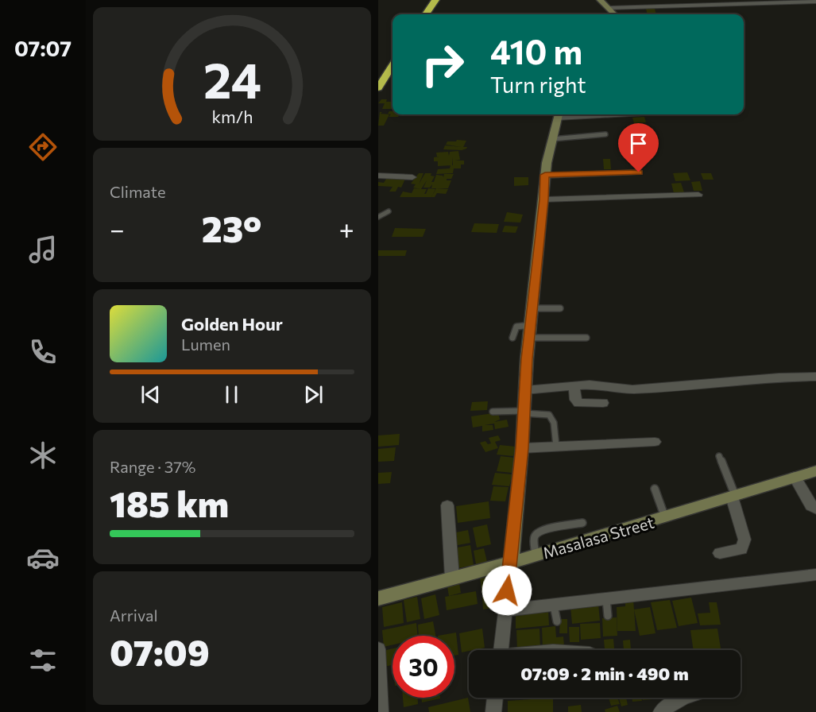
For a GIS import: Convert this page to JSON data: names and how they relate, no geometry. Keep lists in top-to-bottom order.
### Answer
{
  "streets": {
    "street": ["Masalasa Street"]
  },
  "page": {
    "tabs": "07:07",
    "turn": ["410 m", "Turn right"],
    "tile": [
      "Climate",
      ["Range · 37%", "185 km"],
      ["Arrival", "07:09"]
    ],
    "heat": ["−", "23°", "+"],
    "song": ["Golden Hour", "Lumen"],
    "limit": "30",
    "trip": "07:09 · 2 min · 490 m",
    "gauge": ["24", "km/h"]
  }
}
